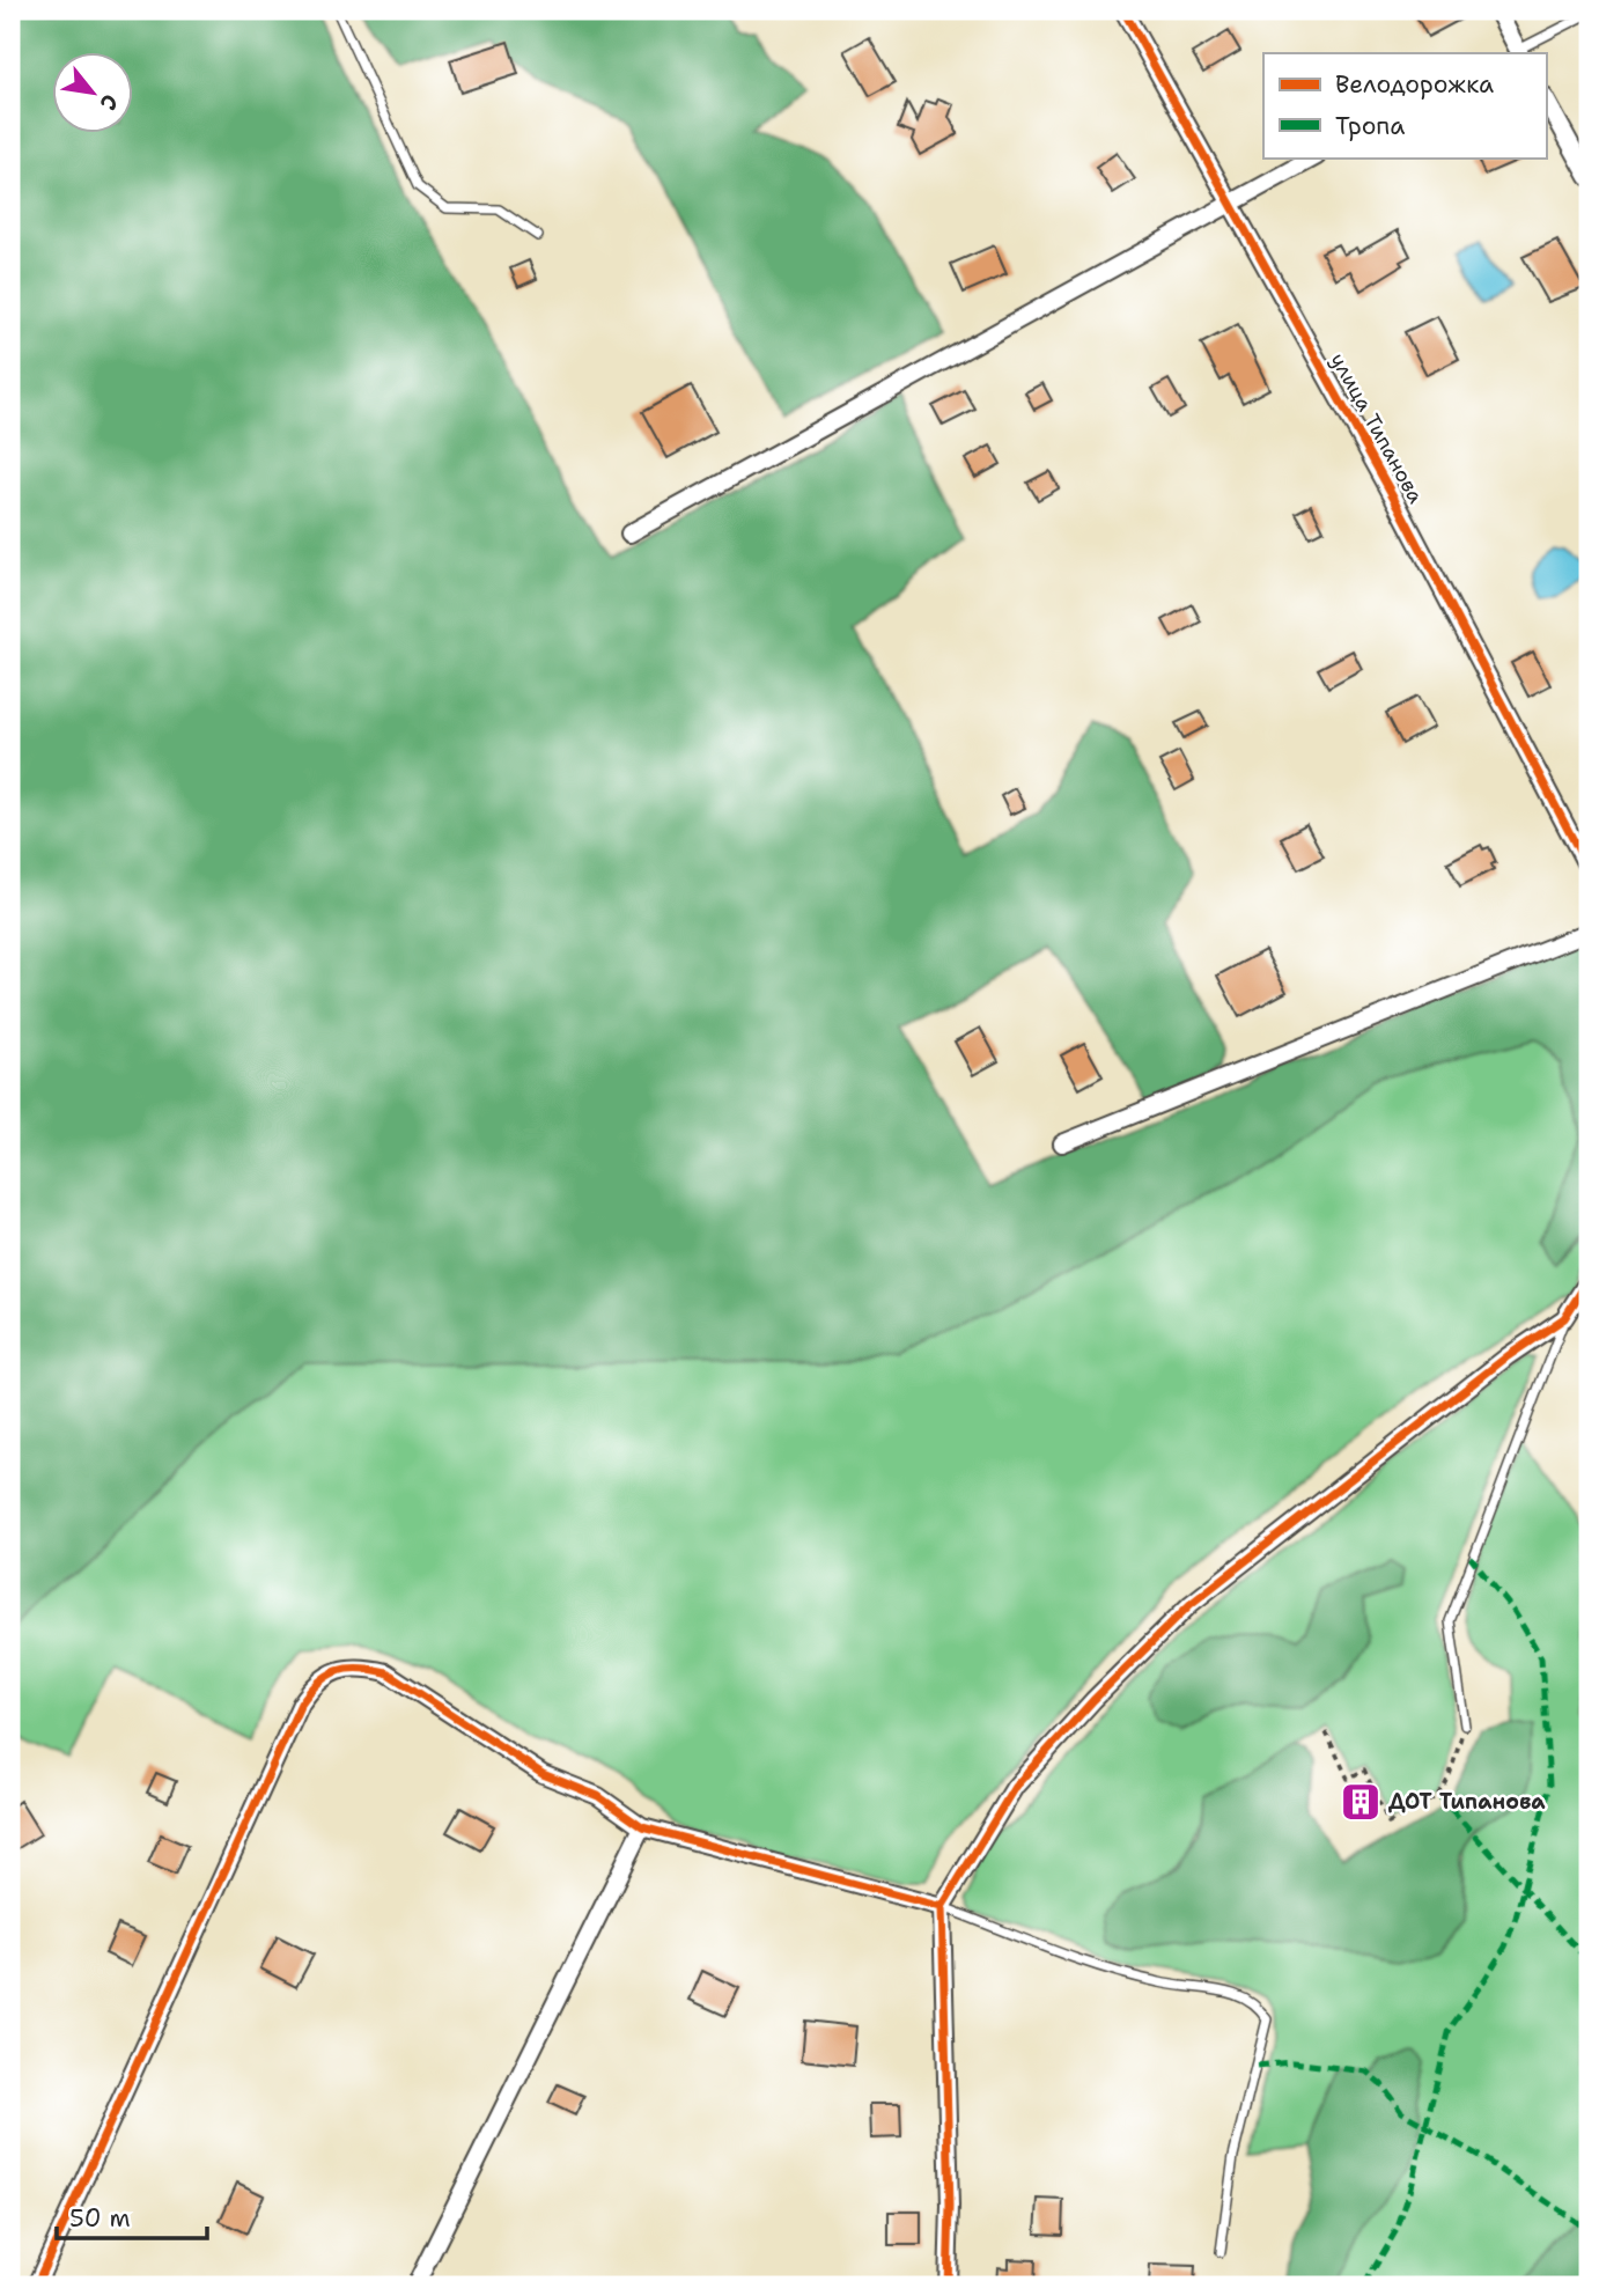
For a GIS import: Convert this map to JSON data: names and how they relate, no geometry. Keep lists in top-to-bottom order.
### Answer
{
  "streets": {
    "street": ["улица Типанова"]
  },
  "places": {
    "building": ["ДОТ Типанова"]
  },
  "legend": ["Велодорожка", "Тропа"],
  "scale_bar": "50 m",
  "north": "bottom right"
}
